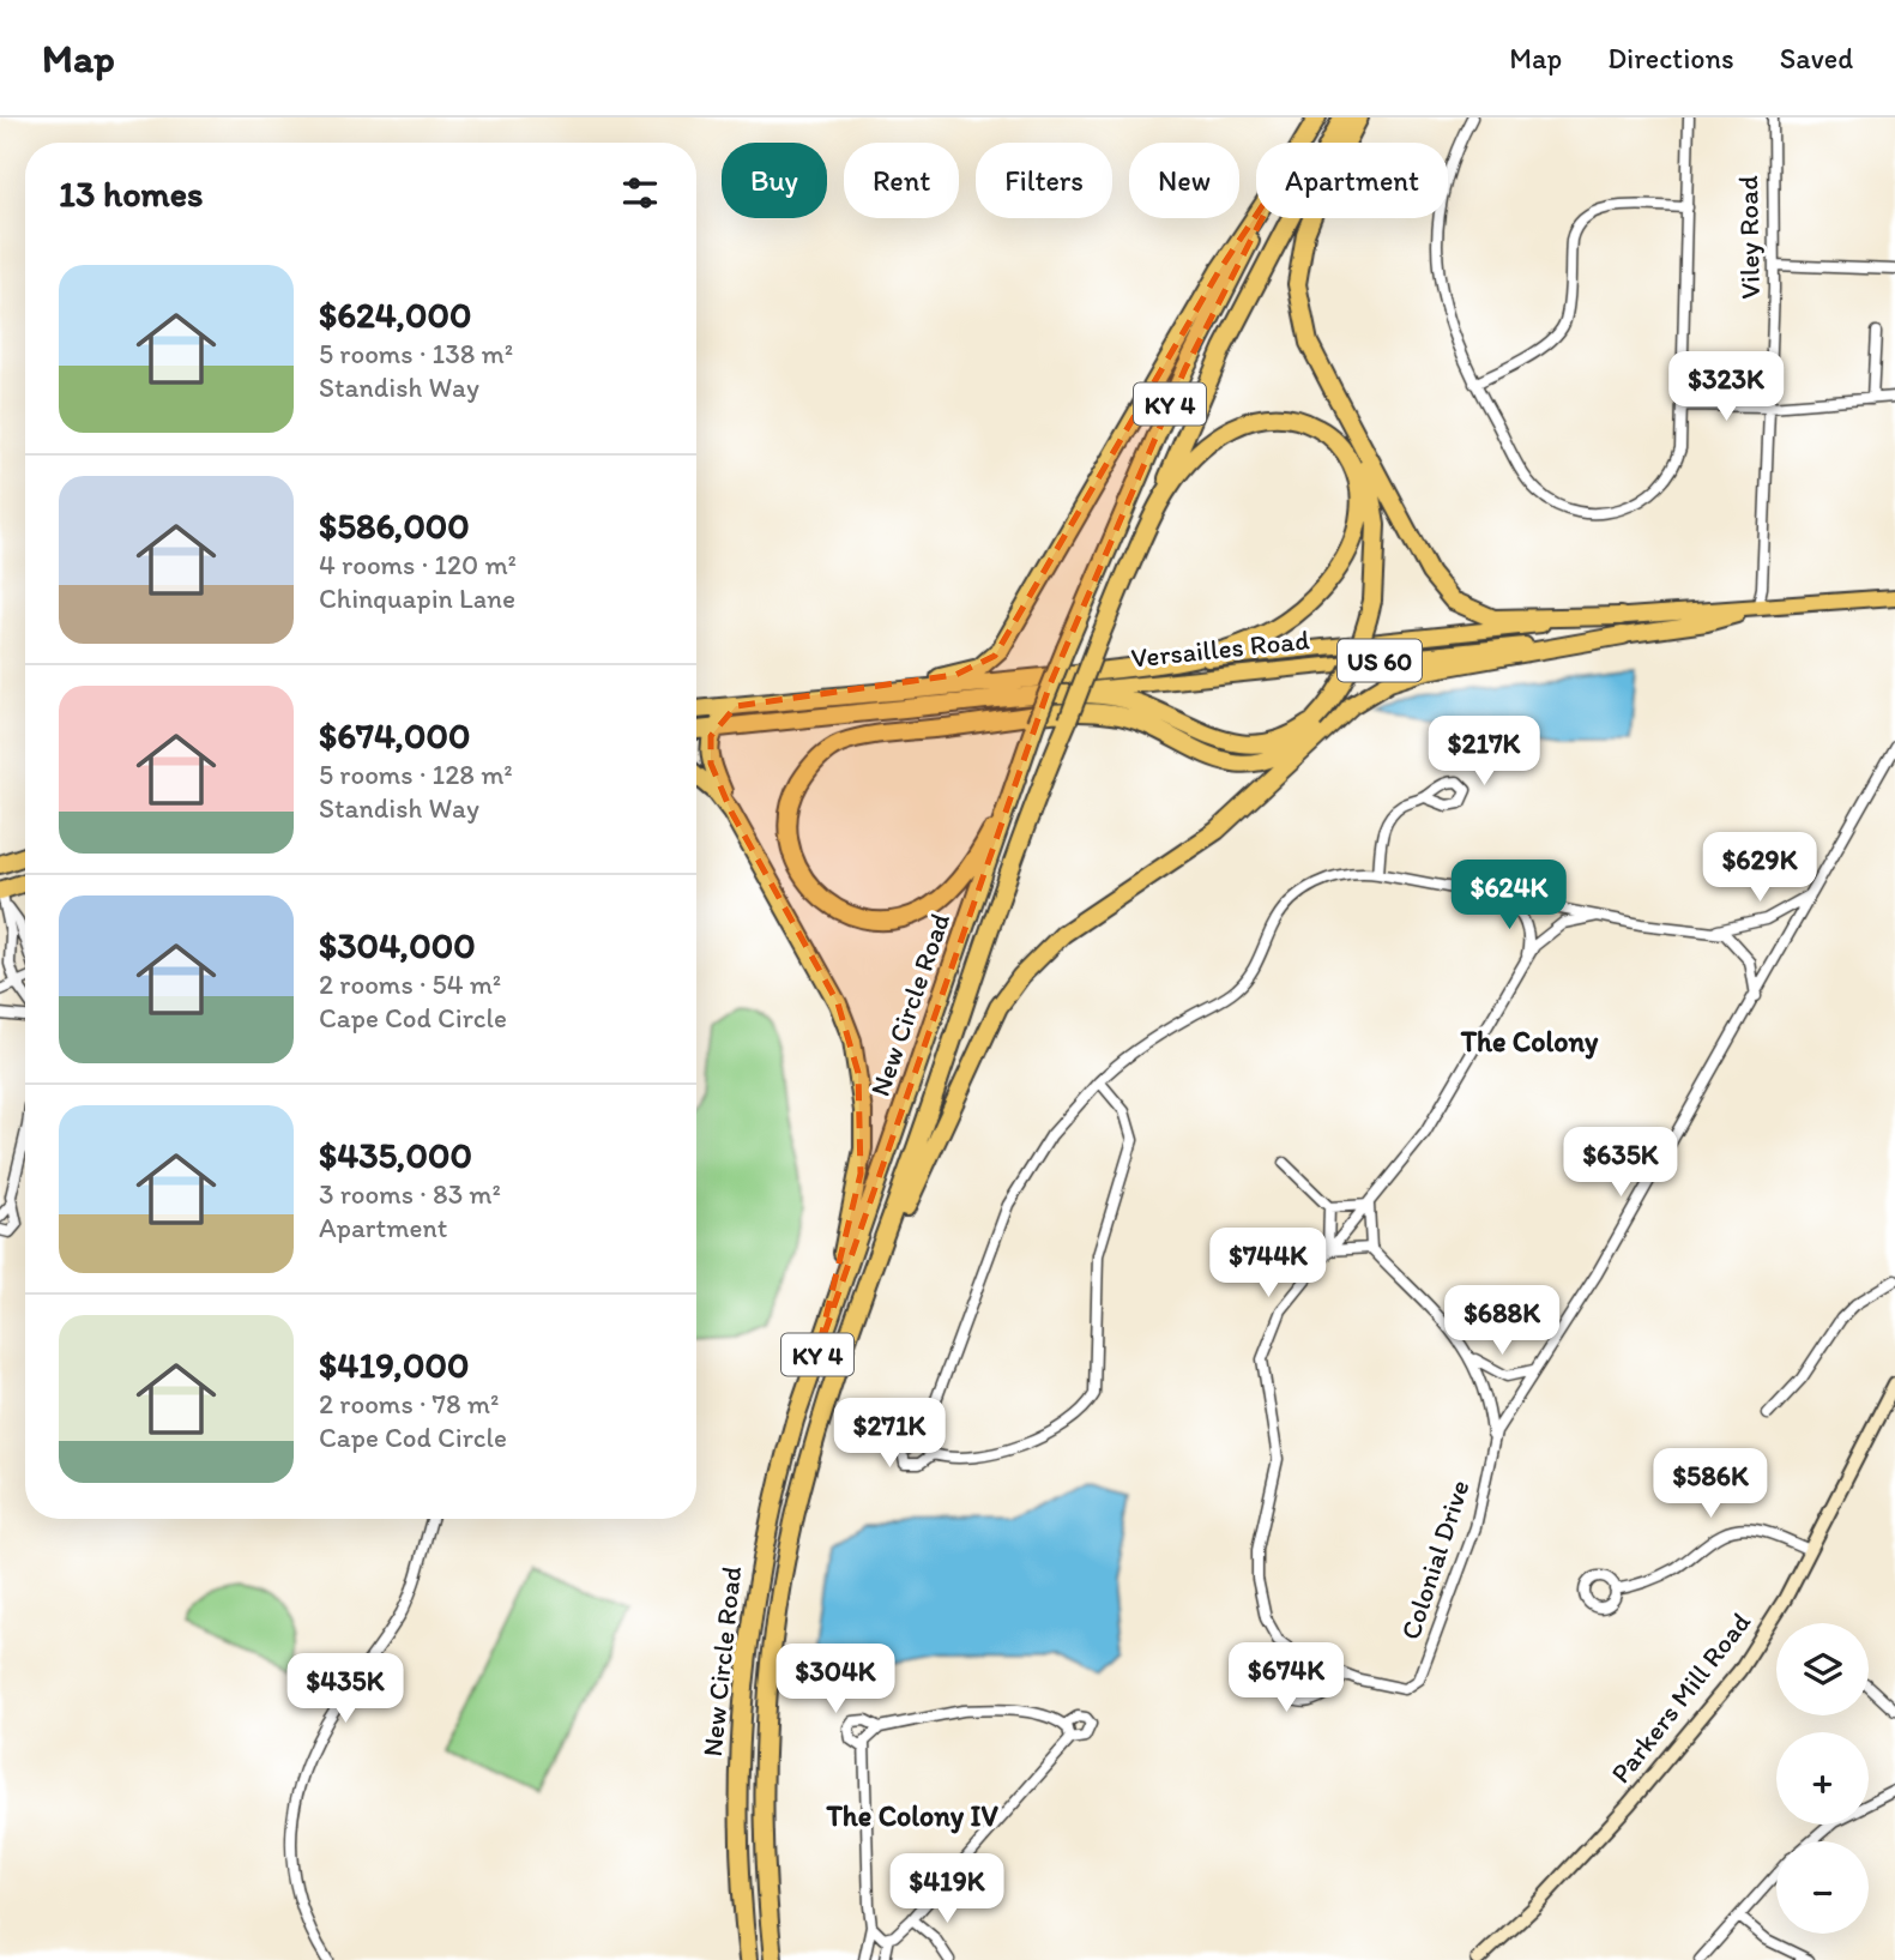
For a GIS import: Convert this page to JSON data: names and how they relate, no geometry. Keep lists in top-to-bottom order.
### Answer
{
  "streets": {
    "highway": [
      "KY 4",
      "Versailles Road",
      "US 60",
      "New Circle Road"
    ],
    "main road": ["Parkers Mill Road"],
    "street": ["Viley Road", "Colonial Drive"]
  },
  "crossings": [
    ["Viley Road", "Versailles Road"]
  ],
  "districts": ["The Colony", "The Colony IV"],
  "page": {
    "header": "Map",
    "nav": ["Map", "Directions", "Saved"],
    "chip": [
      "Buy",
      "Rent",
      "Filters",
      "New",
      "Apartment"
    ],
    "heading": "13 homes",
    "list": [
      {
        "name": "$624,000",
        "note": "5 rooms · 138 m² · Standish Way"
      },
      {
        "name": "$586,000",
        "note": "4 rooms · 120 m² · Chinquapin Lane"
      },
      {
        "name": "$674,000",
        "note": "5 rooms · 128 m² · Standish Way"
      },
      {
        "name": "$304,000",
        "note": "2 rooms · 54 m² · Cape Cod Circle"
      },
      {
        "name": "$435,000",
        "note": "3 rooms · 83 m² · Apartment"
      },
      {
        "name": "$419,000",
        "note": "2 rooms · 78 m² · Cape Cod Circle"
      }
    ],
    "price": [
      "$323K",
      "$217K",
      "$629K",
      "$624K",
      "$635K",
      "$744K",
      "$688K",
      "$271K",
      "$586K",
      "$674K",
      "$304K",
      "$435K",
      "$419K"
    ],
    "map_buttons": ["+", "−"]
  }
}
